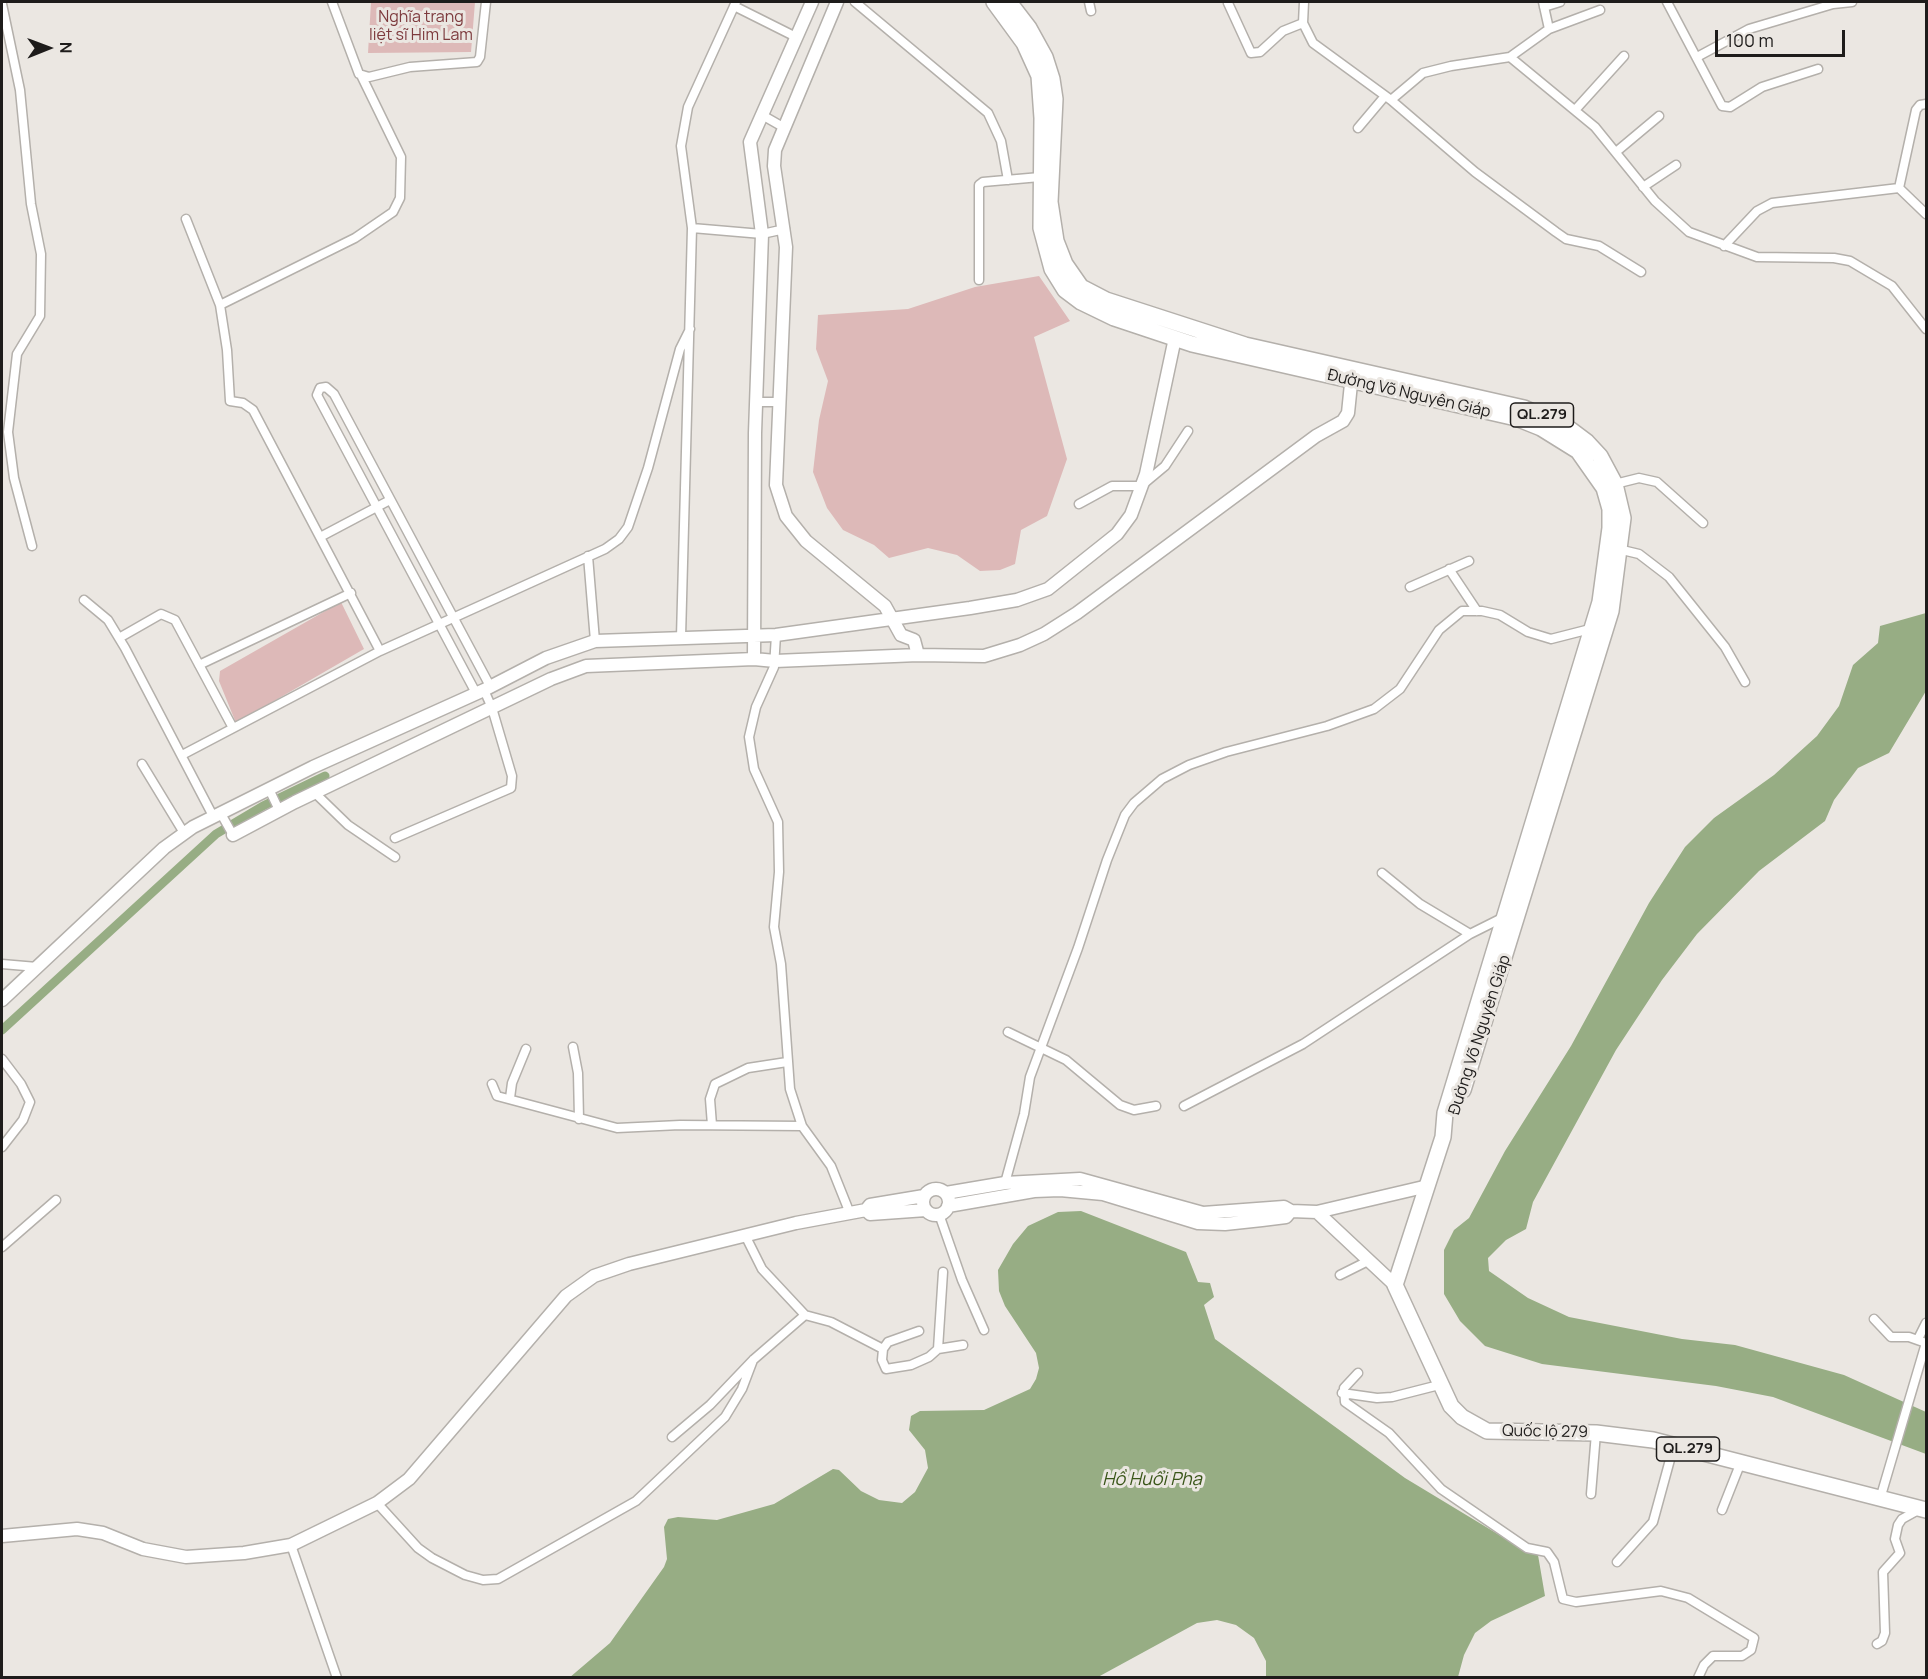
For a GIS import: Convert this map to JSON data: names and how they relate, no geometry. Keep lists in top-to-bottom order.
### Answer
{
  "streets": {
    "highway": ["Đường Võ Nguyên Giáp", "QL.279", "Quốc lộ 279"]
  },
  "crossings": [
    ["Đường Võ Nguyên Giáp", "QL.279"],
    ["QL.279", "Quốc lộ 279"]
  ],
  "water": ["Hồ Huổi Phạ"],
  "parks": ["Nghĩa trang liệt sĩ Him Lam"],
  "scale_bar": "100 m",
  "north": "right"
}
